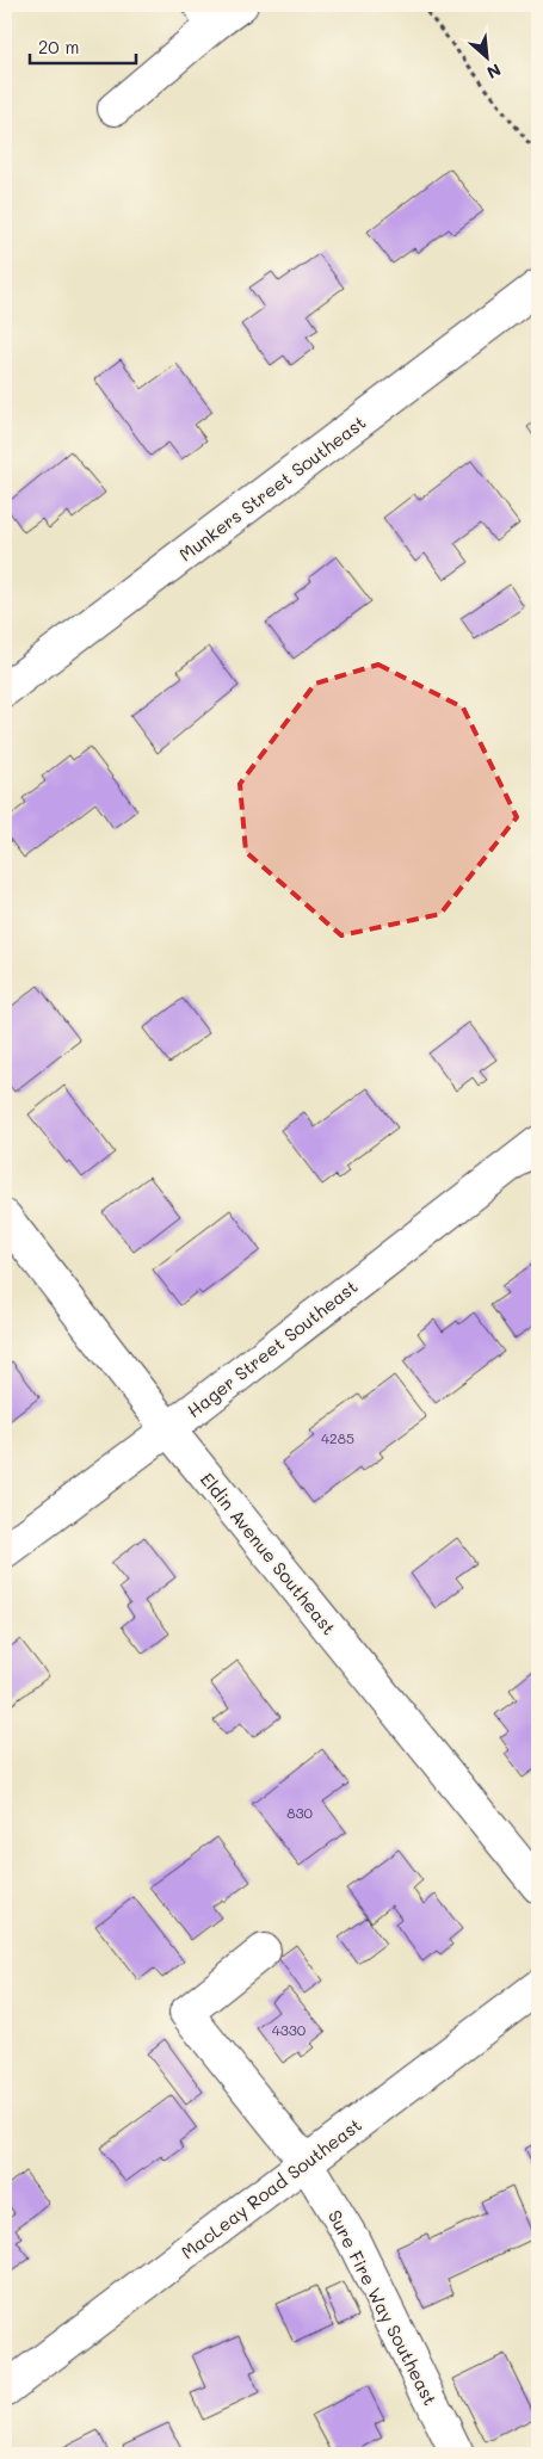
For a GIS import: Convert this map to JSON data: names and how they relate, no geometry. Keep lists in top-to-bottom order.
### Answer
{
  "streets": {
    "street": [
      "Munkers Street Southeast",
      "Hager Street Southeast",
      "Eldin Avenue Southeast",
      "MacLeay Road Southeast",
      "Sure Fire Way Southeast"
    ]
  },
  "crossings": [
    ["Hager Street Southeast", "Eldin Avenue Southeast"],
    ["MacLeay Road Southeast", "Sure Fire Way Southeast"]
  ],
  "house_numbers": ["4285", "830", "4330"],
  "scale_bar": "20 m",
  "north": "bottom right"
}
